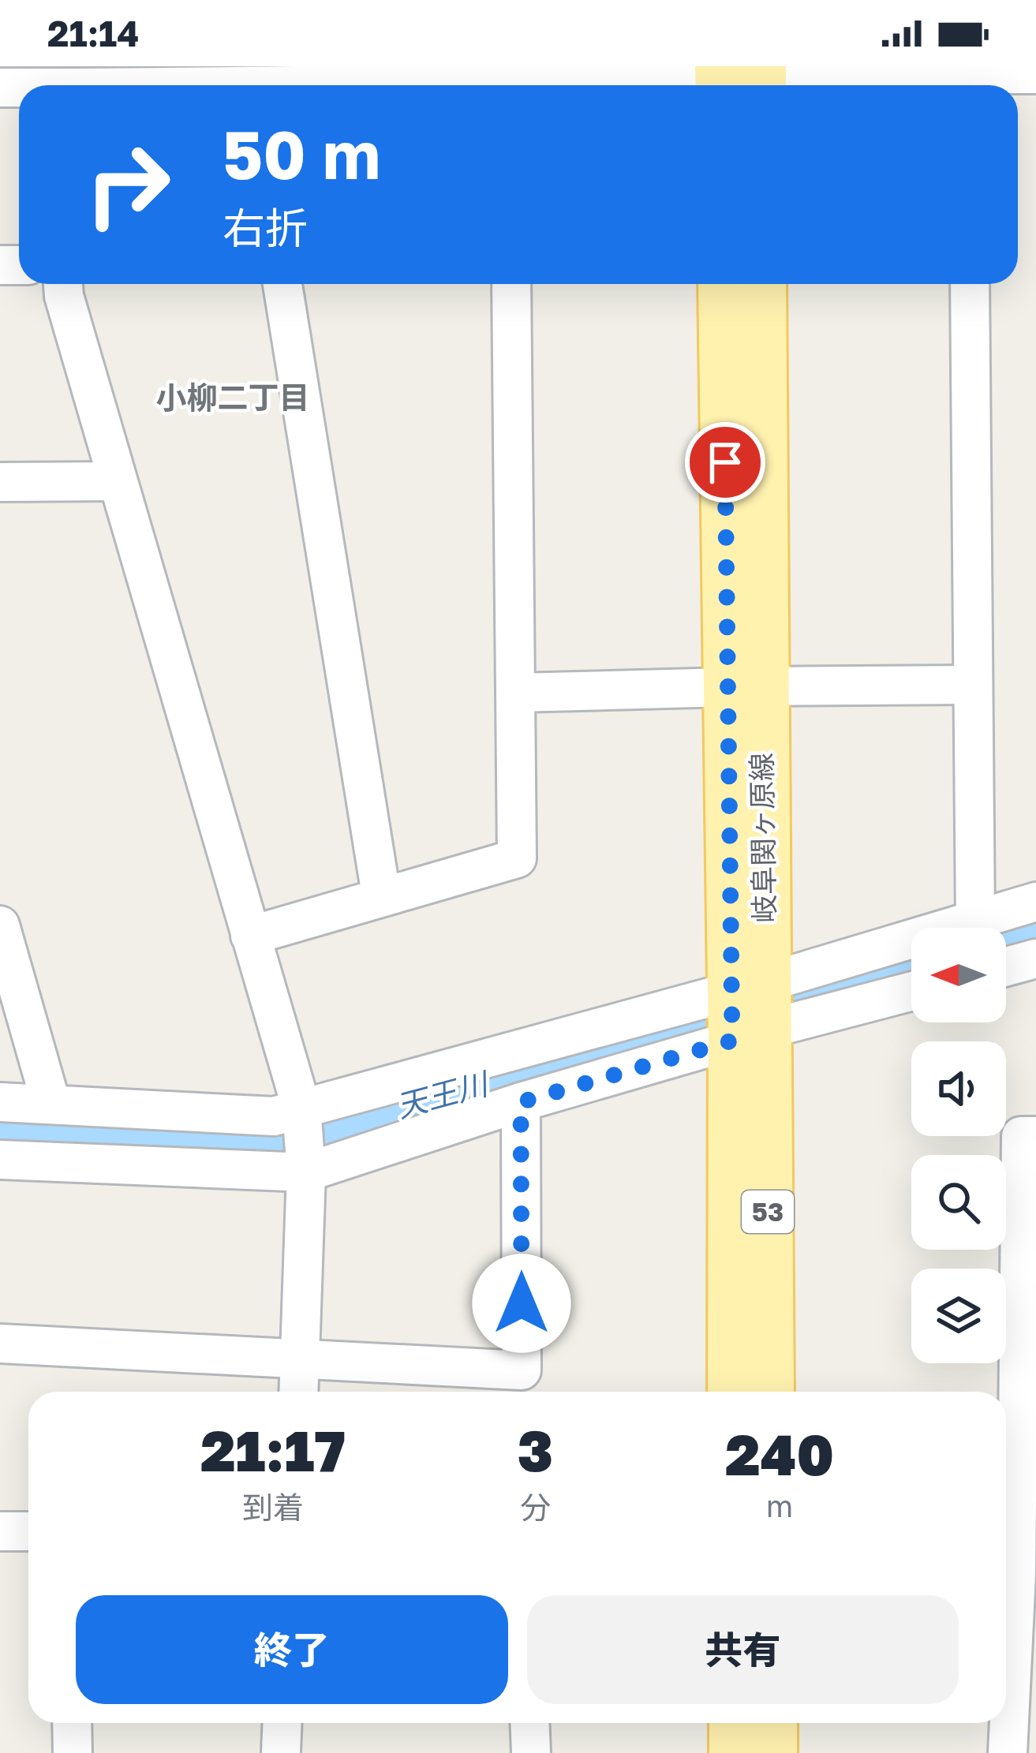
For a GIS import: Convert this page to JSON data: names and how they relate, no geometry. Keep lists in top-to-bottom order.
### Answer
{
  "streets": {
    "main road": ["岐阜関ヶ原線", "53"]
  },
  "districts": ["小柳二丁目"],
  "water": ["天王川"],
  "north": "left",
  "page": {
    "status": "21:14",
    "turn": ["50 m", "右折"],
    "eta": [
      "21:17",
      "到着",
      "3",
      "分",
      "240",
      "m"
    ],
    "buttons": ["終了", "共有"]
  }
}
